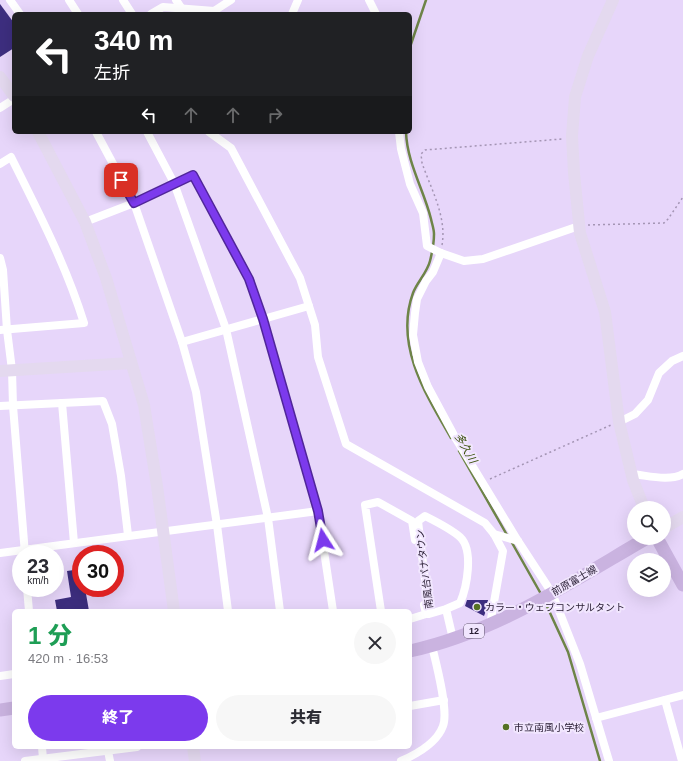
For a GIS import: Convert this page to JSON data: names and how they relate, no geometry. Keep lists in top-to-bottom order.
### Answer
{
  "streets": {
    "main road": ["前原富士線", "12"],
    "street": ["南風台パナタウン"]
  },
  "crossings": [
    ["南風台パナタウン", "前原富士線"]
  ],
  "water": ["多久川"],
  "places": ["カラー・ウェブコンサルタント", "市立南風小学校"],
  "page": {
    "turn": ["340 m", "左折"],
    "speed": "23 km/h",
    "limit": "30",
    "heading": ["1 分", "420 m · 16:53"],
    "buttons": ["終了", "共有"]
  }
}
